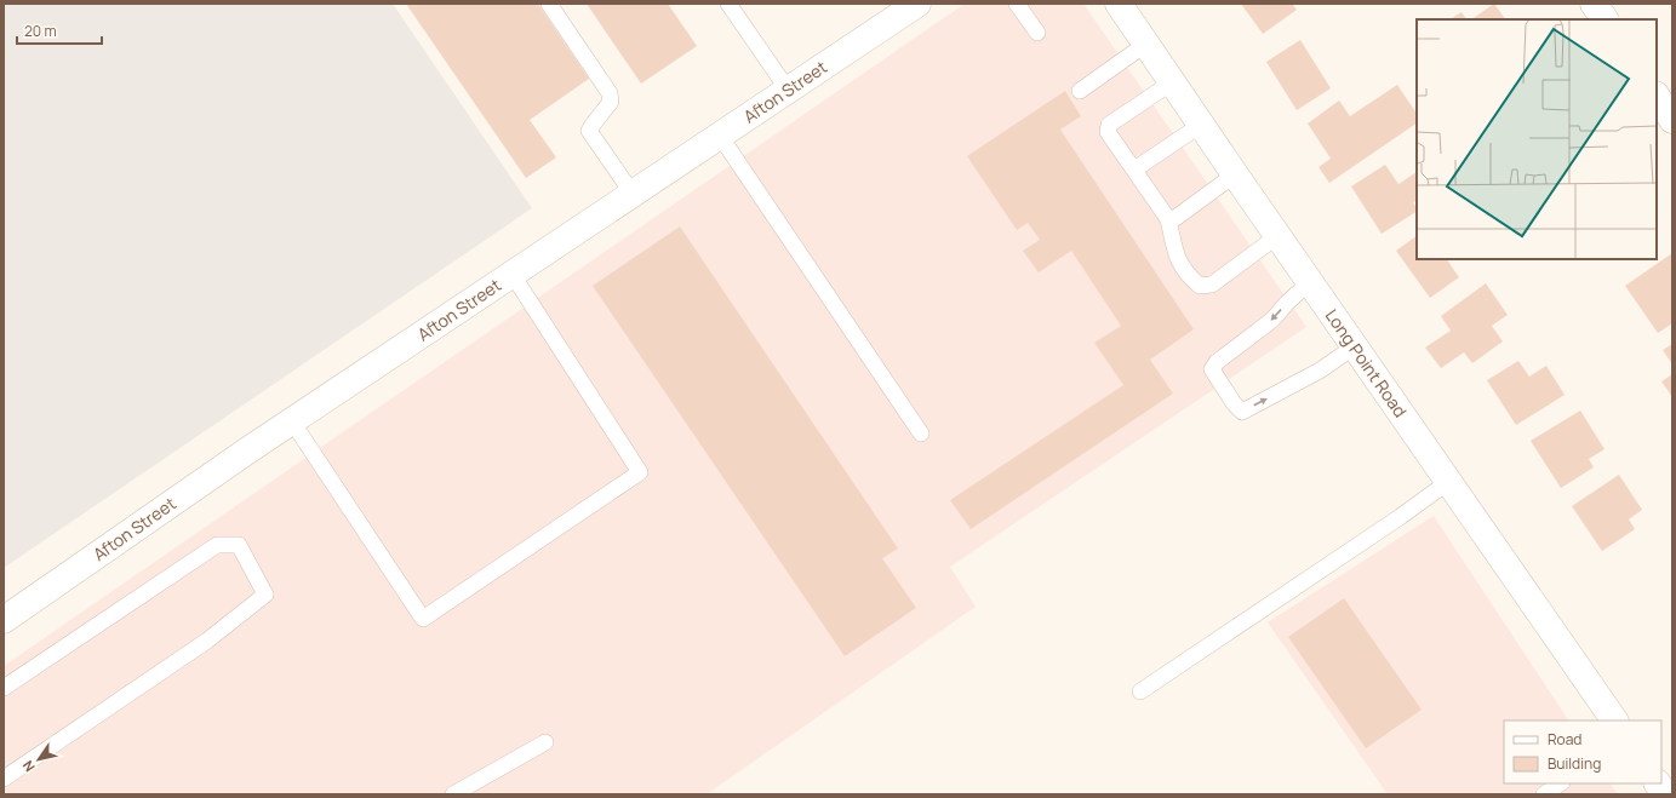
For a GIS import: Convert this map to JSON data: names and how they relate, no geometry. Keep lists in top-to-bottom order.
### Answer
{
  "streets": {
    "street": ["Afton Street", "Long Point Road"]
  },
  "legend": ["Road", "Building"],
  "scale_bar": "20 m",
  "north": "bottom left"
}
